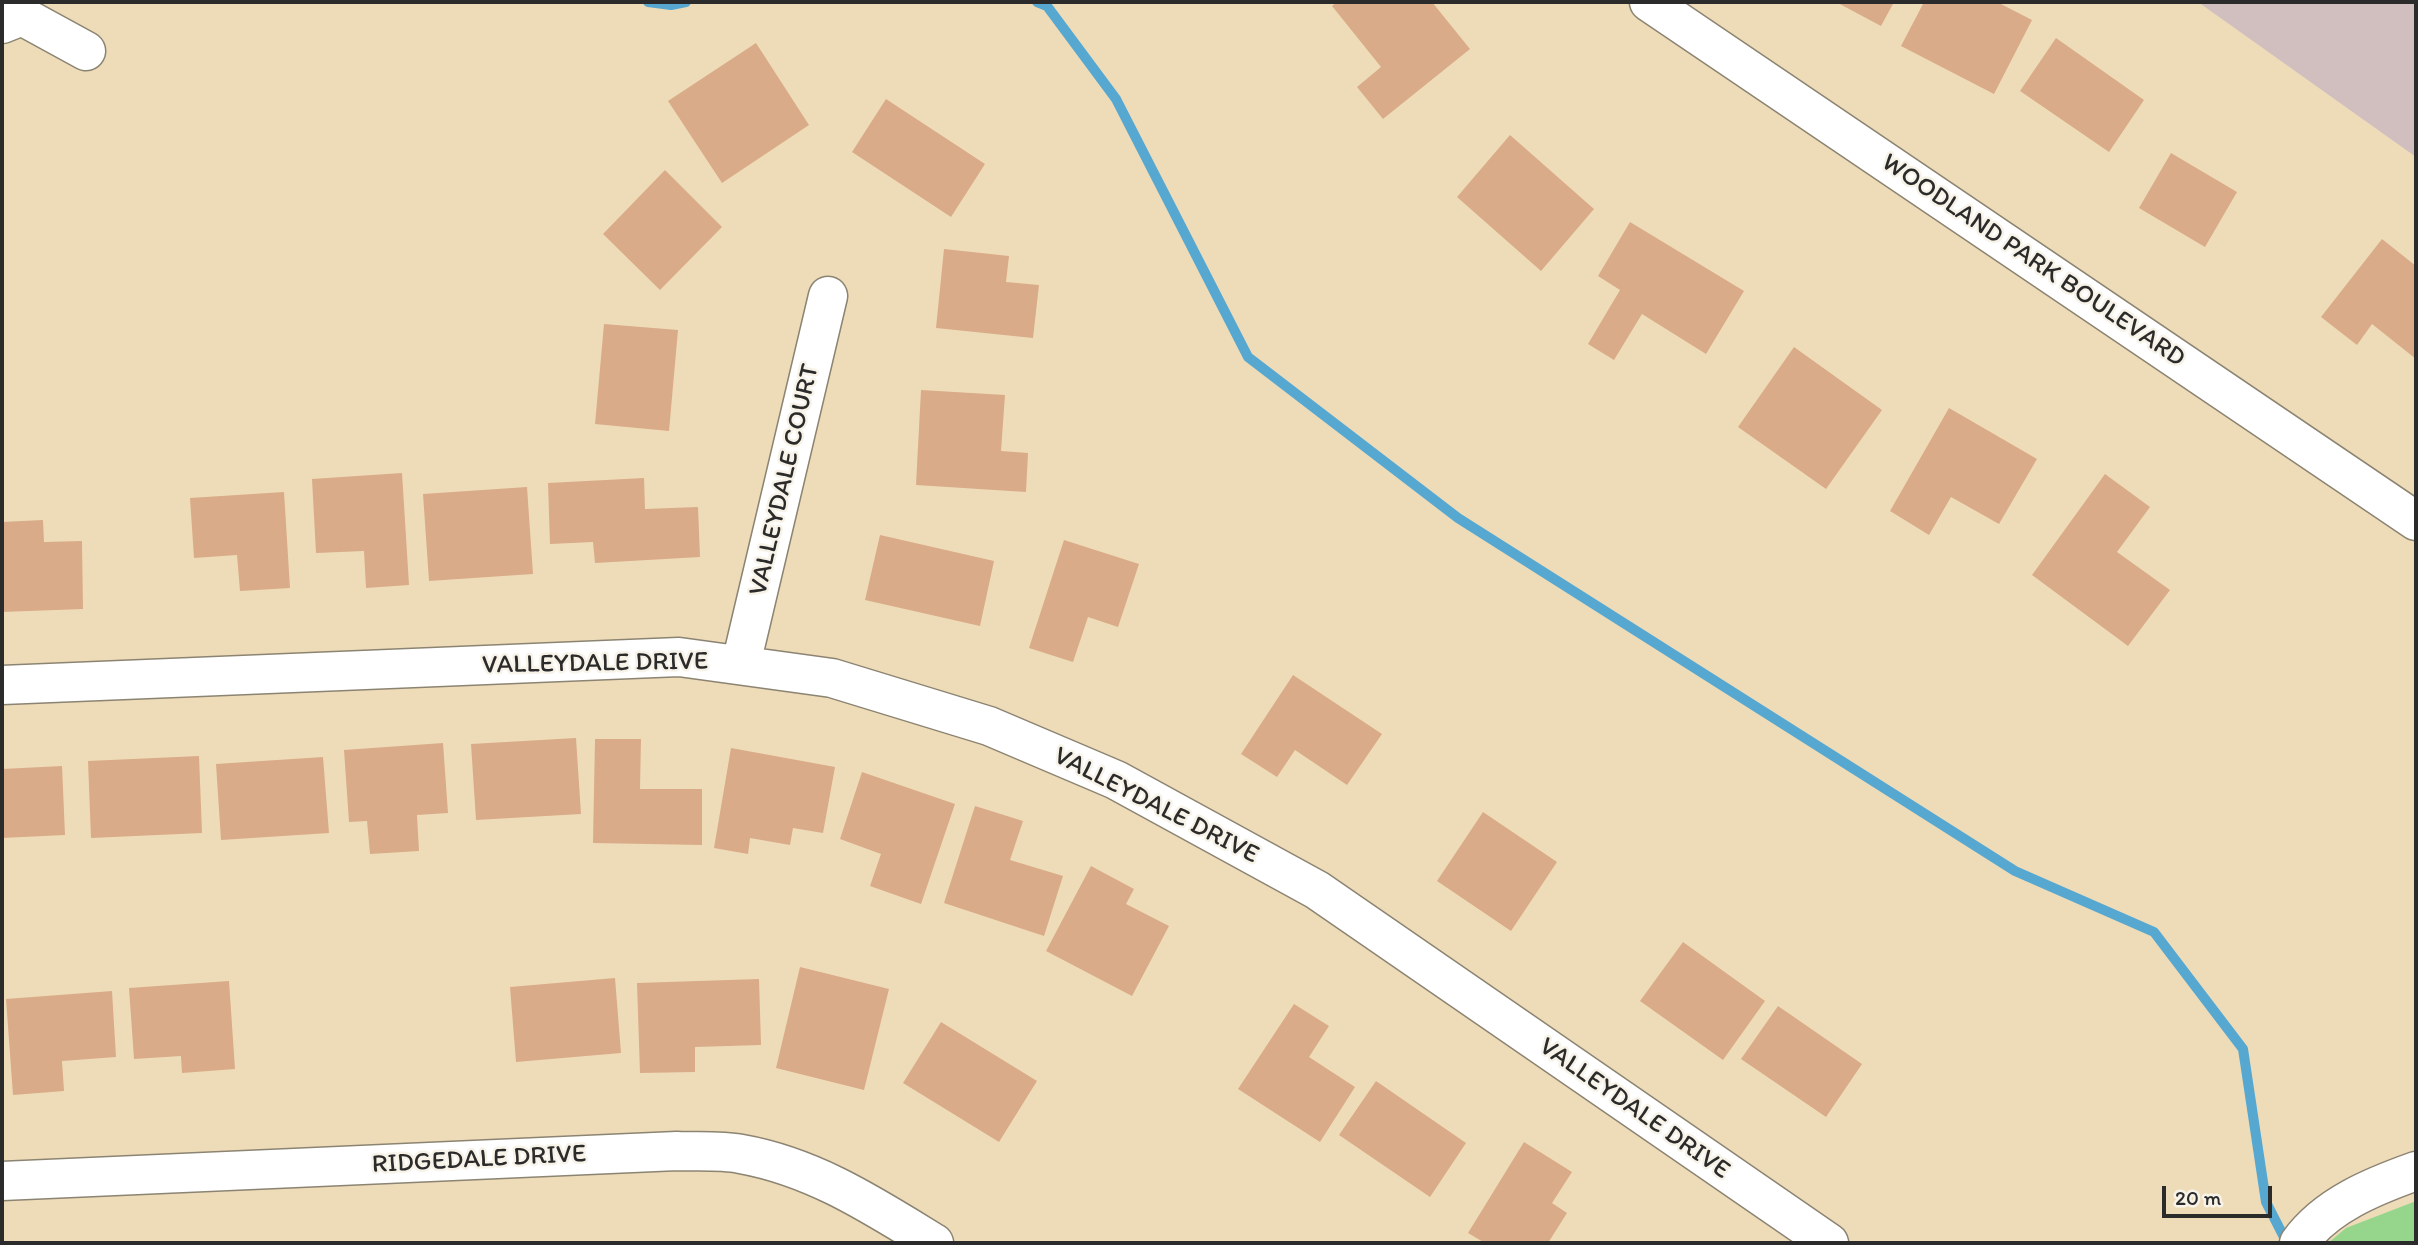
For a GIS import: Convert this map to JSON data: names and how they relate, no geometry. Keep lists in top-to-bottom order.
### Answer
{
  "streets": {
    "street": [
      "WOODLAND PARK BOULEVARD",
      "VALLEYDALE COURT",
      "VALLEYDALE DRIVE",
      "RIDGEDALE DRIVE"
    ]
  },
  "crossings": [
    ["VALLEYDALE COURT", "VALLEYDALE DRIVE"]
  ],
  "scale_bar": "20 m"
}
